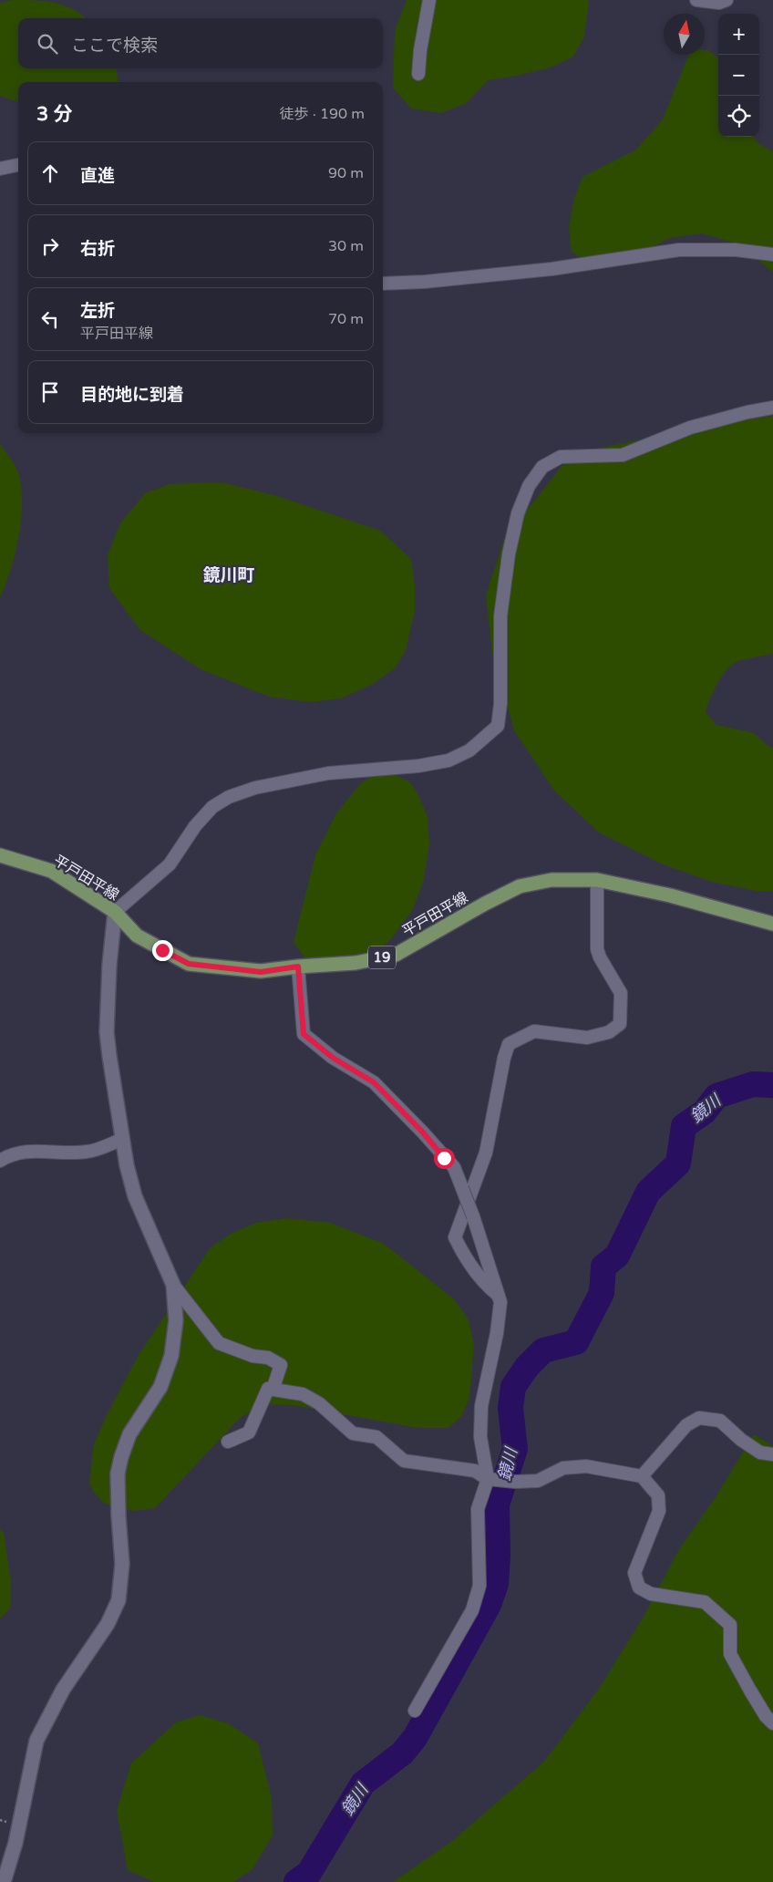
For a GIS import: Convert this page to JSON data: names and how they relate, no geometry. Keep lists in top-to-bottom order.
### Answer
{
  "streets": {
    "main road": ["平戸田平線", "19"]
  },
  "districts": ["鏡川町"],
  "water": ["鏡川"],
  "north": "top",
  "page": {
    "map_buttons": ["+", "−"],
    "search": "ここで検索",
    "heading": ["3 分", "徒歩 · 190 m"],
    "list": [
      ["直進", "90 m"],
      ["右折", "30 m"],
      ["左折", "平戸田平線", "70 m"],
      "目的地に到着"
    ]
  }
}
